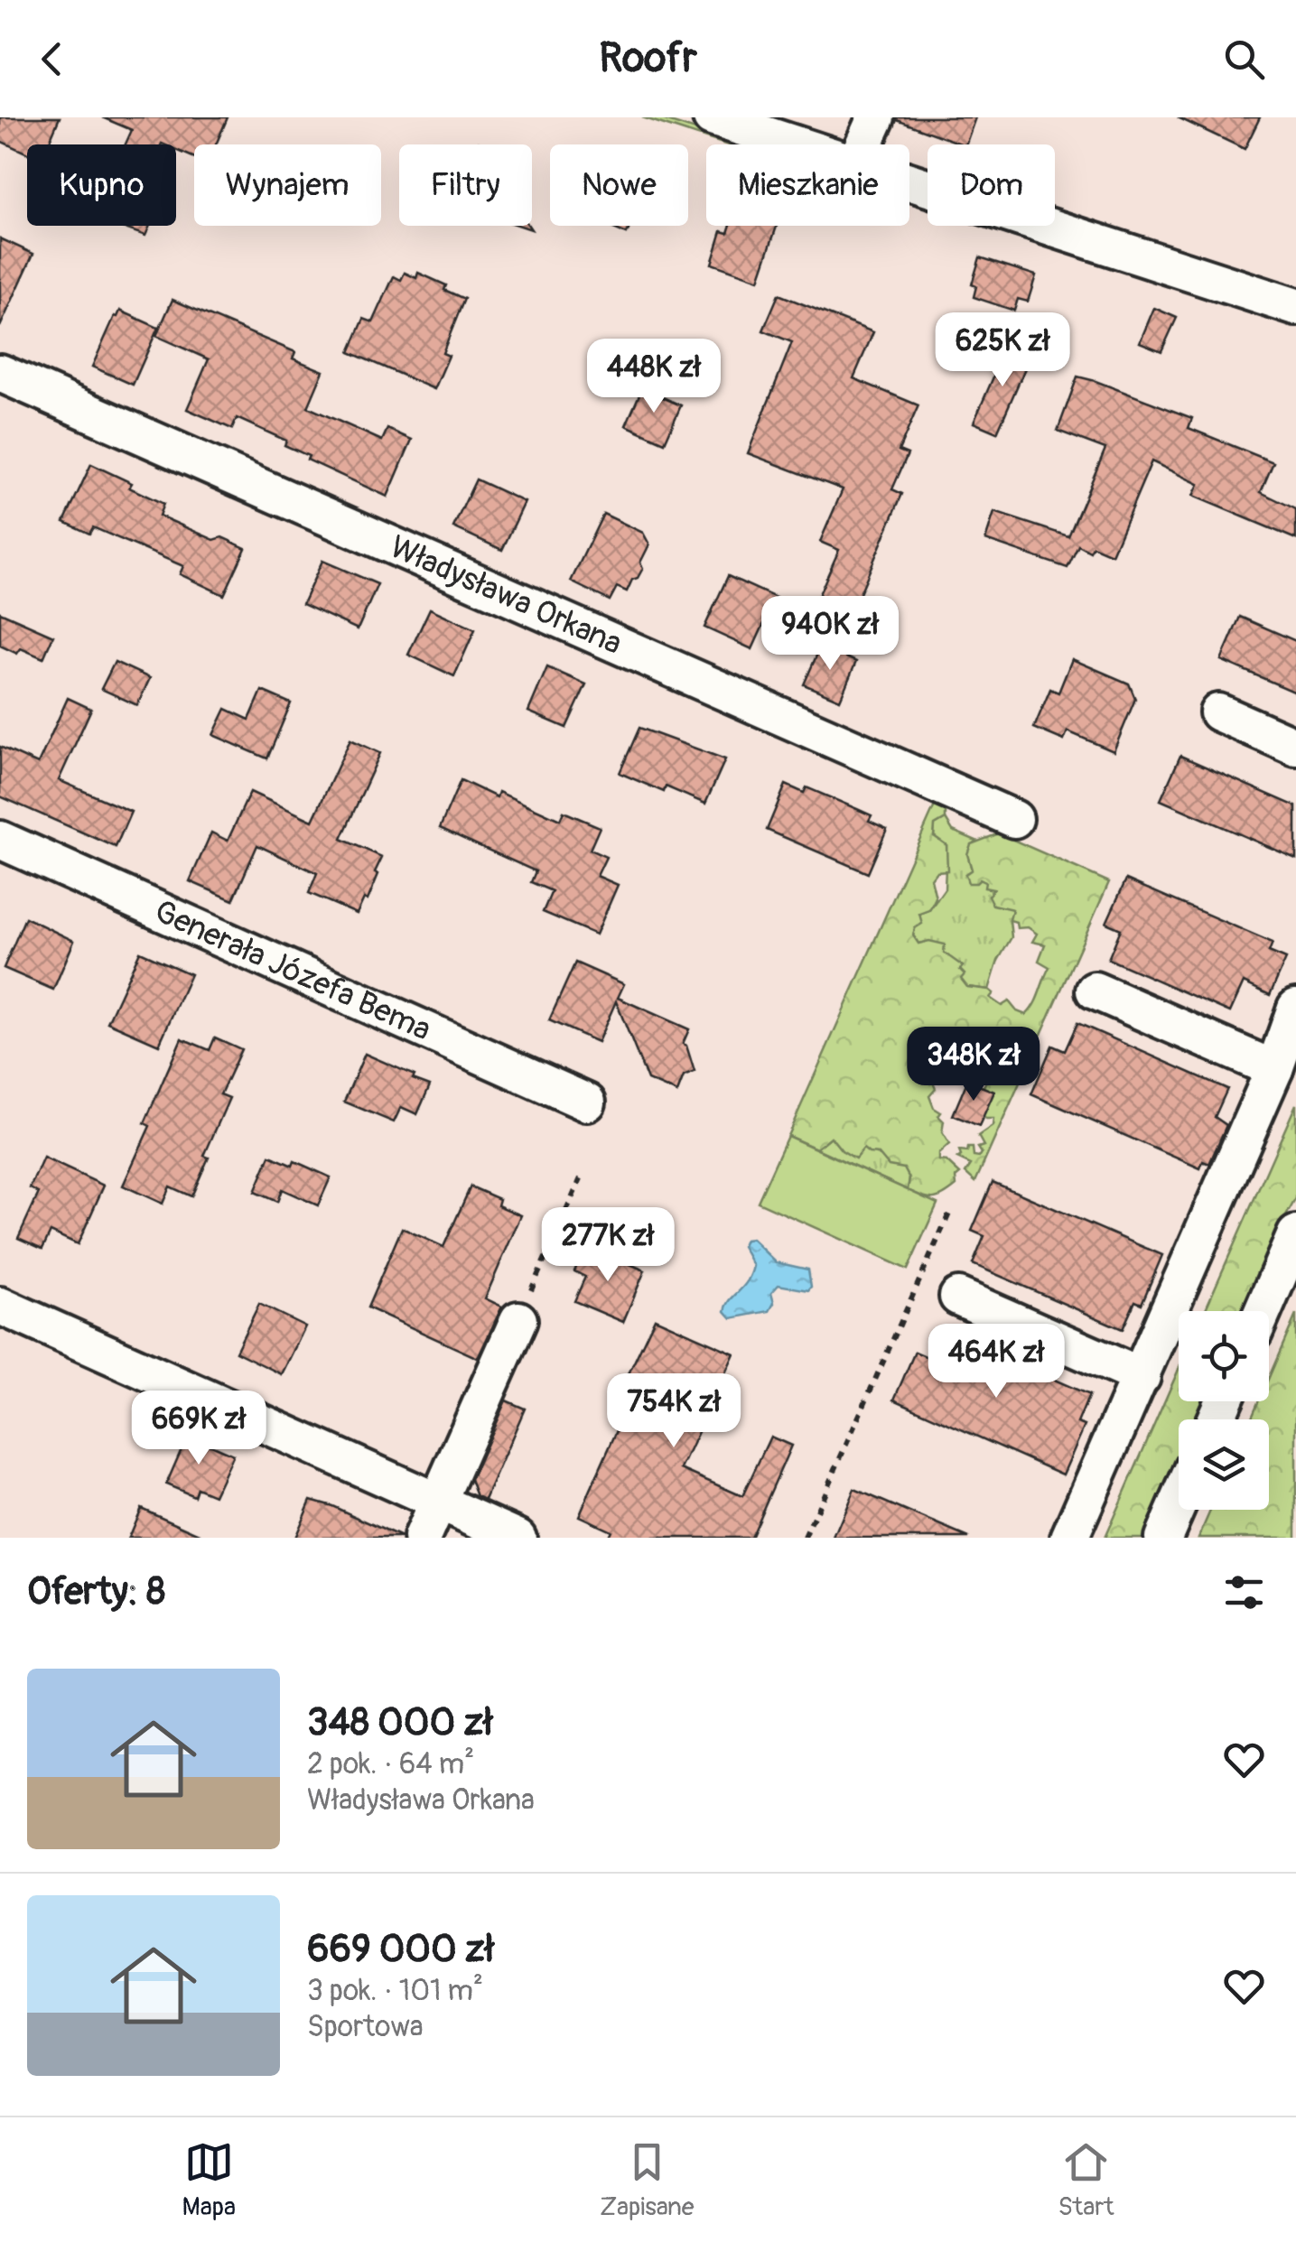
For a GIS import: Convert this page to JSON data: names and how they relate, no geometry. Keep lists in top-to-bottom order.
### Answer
{
  "streets": {
    "street": ["Władysława Orkana", "Generała Józefa Bema"]
  },
  "page": {
    "header": "Roofr",
    "chip": [
      "Kupno",
      "Wynajem",
      "Filtry",
      "Nowe",
      "Mieszkanie",
      "Dom"
    ],
    "price": [
      "625K zł",
      "448K zł",
      "940K zł",
      "348K zł",
      "277K zł",
      "464K zł",
      "754K zł",
      "669K zł"
    ],
    "heading": "Oferty: 8",
    "list": [
      {
        "name": "348 000 zł",
        "note": "2 pok. · 64 m² · Władysława Orkana"
      },
      {
        "name": "669 000 zł",
        "note": "3 pok. · 101 m² · Sportowa"
      }
    ],
    "tabs": ["Mapa", "Zapisane", "Start"]
  }
}
